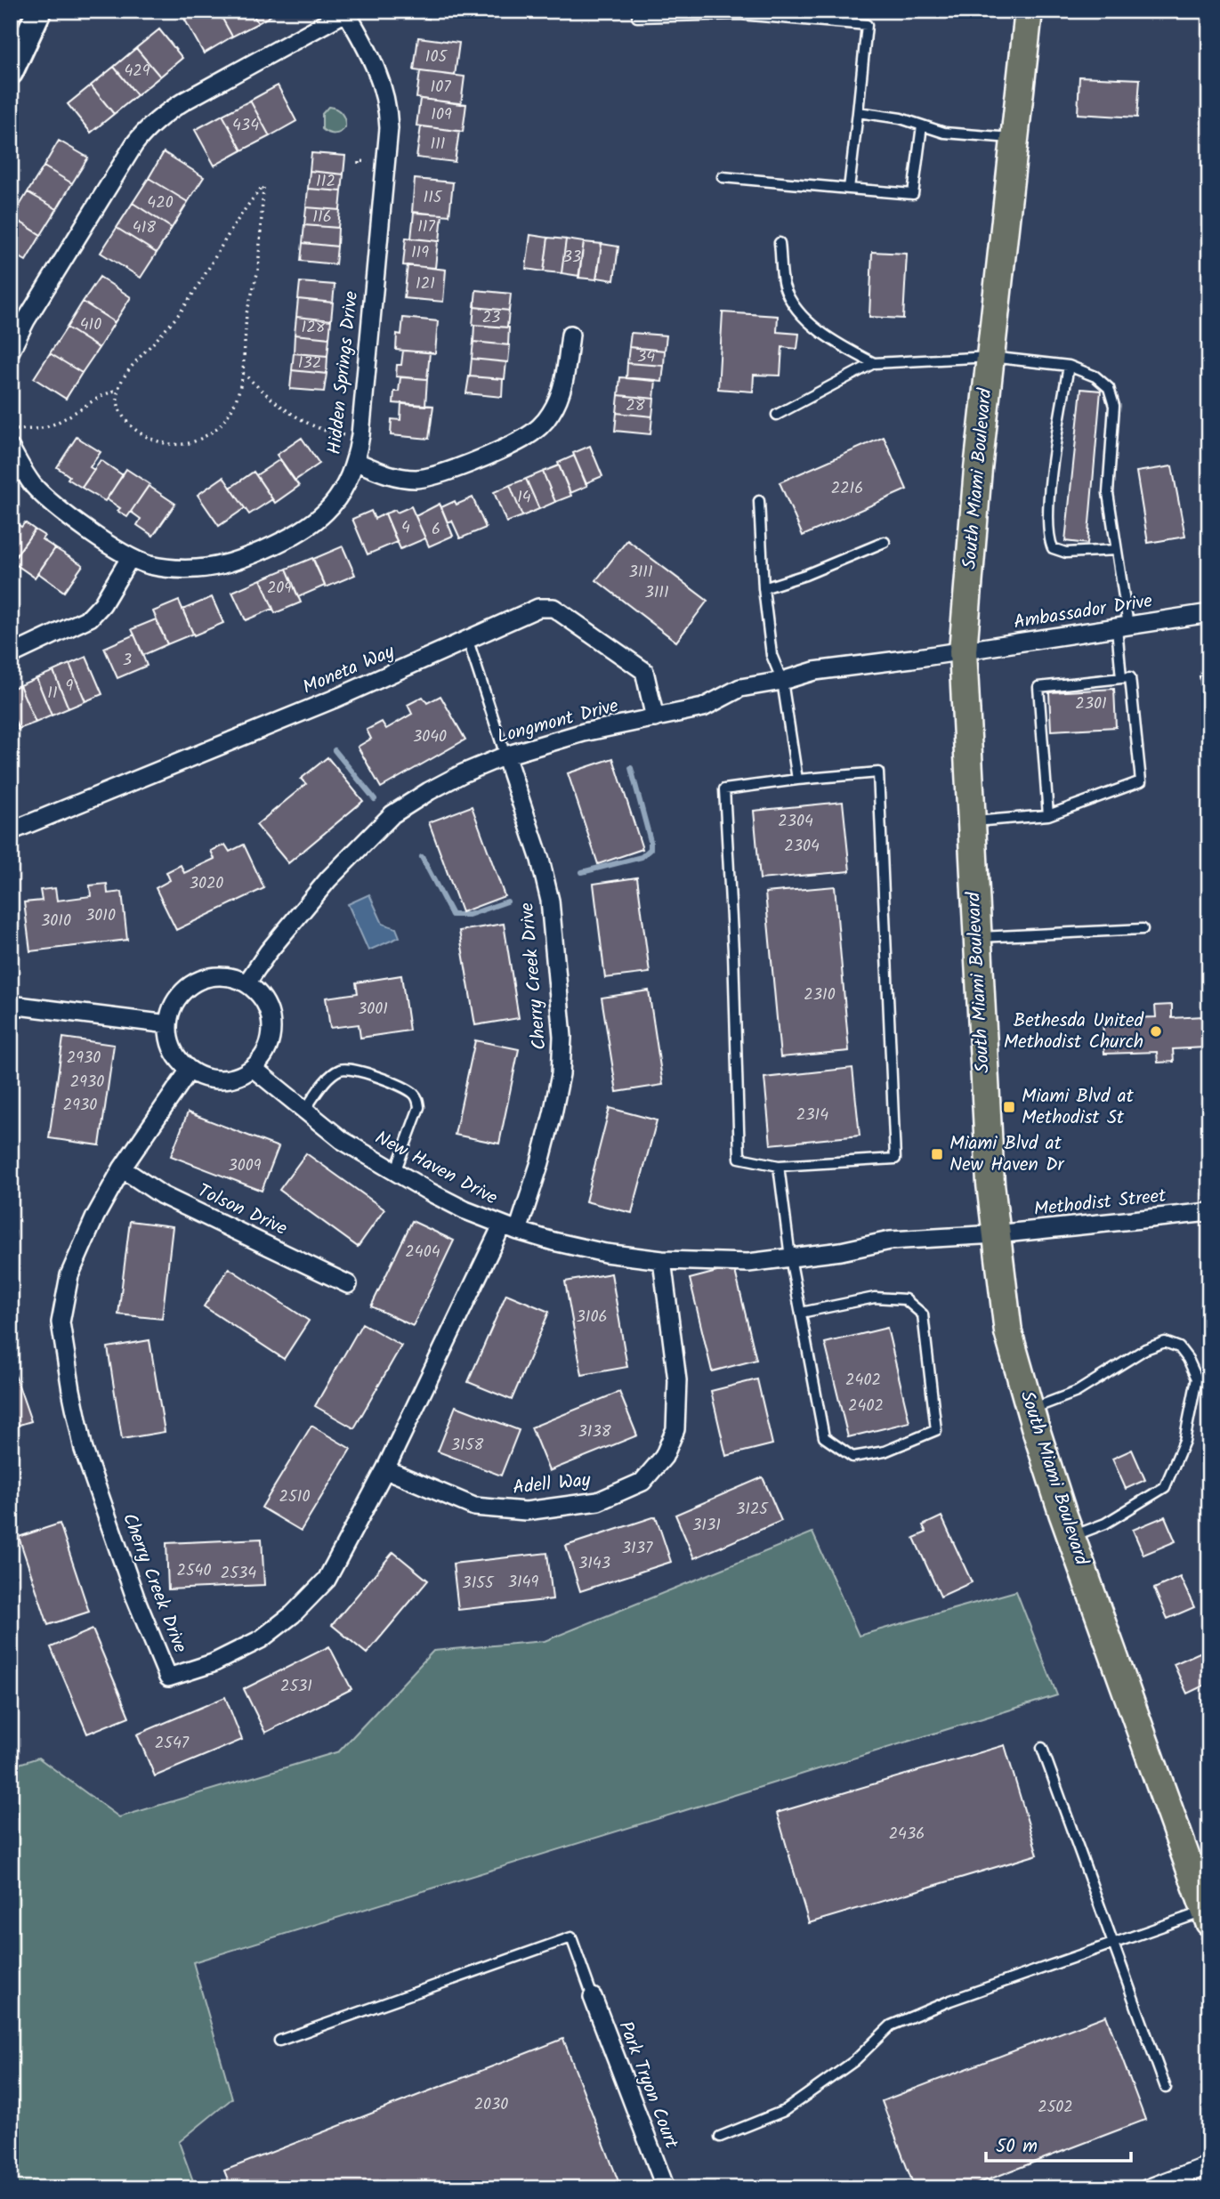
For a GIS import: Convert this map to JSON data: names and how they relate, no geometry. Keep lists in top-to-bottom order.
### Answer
{
  "streets": {
    "main road": ["South Miami Boulevard"],
    "street": [
      "Hidden Springs Drive",
      "Ambassador Drive",
      "Moneta Way",
      "Longmont Drive",
      "Cherry Creek Drive",
      "New Haven Drive",
      "Methodist Street",
      "Tolson Drive",
      "Adell Way",
      "Park Tryon Court"
    ]
  },
  "crossings": [
    ["South Miami Boulevard", "Ambassador Drive"],
    ["South Miami Boulevard", "Longmont Drive"],
    ["South Miami Boulevard", "New Haven Drive"],
    ["South Miami Boulevard", "Methodist Street"],
    ["Ambassador Drive", "Longmont Drive"],
    ["Moneta Way", "Longmont Drive"],
    ["Longmont Drive", "Cherry Creek Drive"],
    ["Longmont Drive", "New Haven Drive"],
    ["Cherry Creek Drive", "New Haven Drive"],
    ["Cherry Creek Drive", "Tolson Drive"],
    ["Cherry Creek Drive", "Adell Way"],
    ["New Haven Drive", "Methodist Street"],
    ["New Haven Drive", "Adell Way"]
  ],
  "places": {
    "other": ["Bethesda United Methodist Church"],
    "transit": ["Miami Blvd at Methodist St", "Miami Blvd at New Haven Dr"]
  },
  "house_numbers": [
    "105",
    "429",
    "107",
    "109",
    "434",
    "111",
    "112",
    "115",
    "420",
    "116",
    "117",
    "418",
    "119",
    "33",
    "121",
    "23",
    "410",
    "128",
    "34",
    "132",
    "28",
    "2216",
    "14",
    "4",
    "6",
    "3111",
    "209",
    "3111",
    "3",
    "9",
    "11",
    "2301",
    "3040",
    "2304",
    "2304",
    "3020",
    "3010",
    "3010",
    "2310",
    "3001",
    "2930",
    "2930",
    "2930",
    "2314",
    "3009",
    "2404",
    "3106",
    "2402",
    "2402",
    "3138",
    "3158",
    "2510",
    "3125",
    "3131",
    "3137",
    "3143",
    "2540",
    "2534",
    "3149",
    "3155",
    "2531",
    "2547",
    "2436",
    "2030",
    "2502"
  ],
  "scale_bar": "50 m"
}
